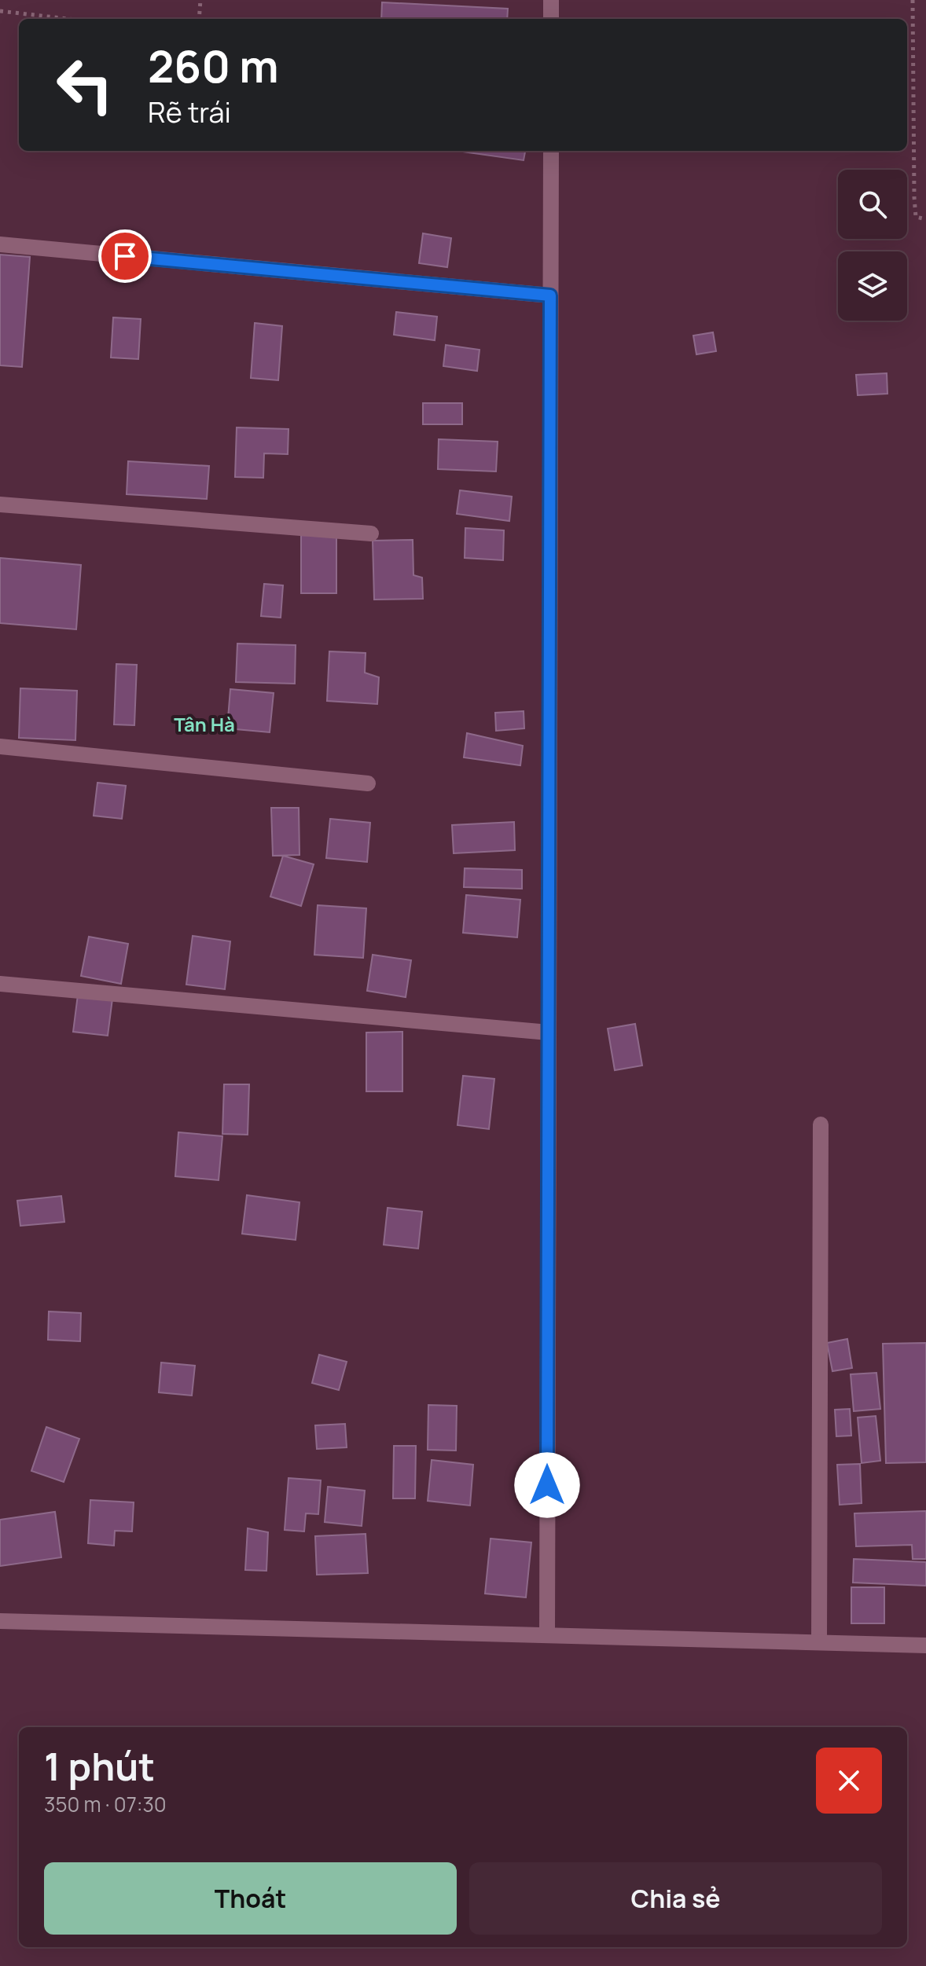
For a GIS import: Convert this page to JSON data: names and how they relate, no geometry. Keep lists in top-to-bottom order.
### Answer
{
  "districts": ["Tân Hà"],
  "page": {
    "turn": ["260 m", "Rẽ trái"],
    "heading": ["1 phút", "350 m · 07:30"],
    "buttons": ["Thoát", "Chia sẻ"]
  }
}
